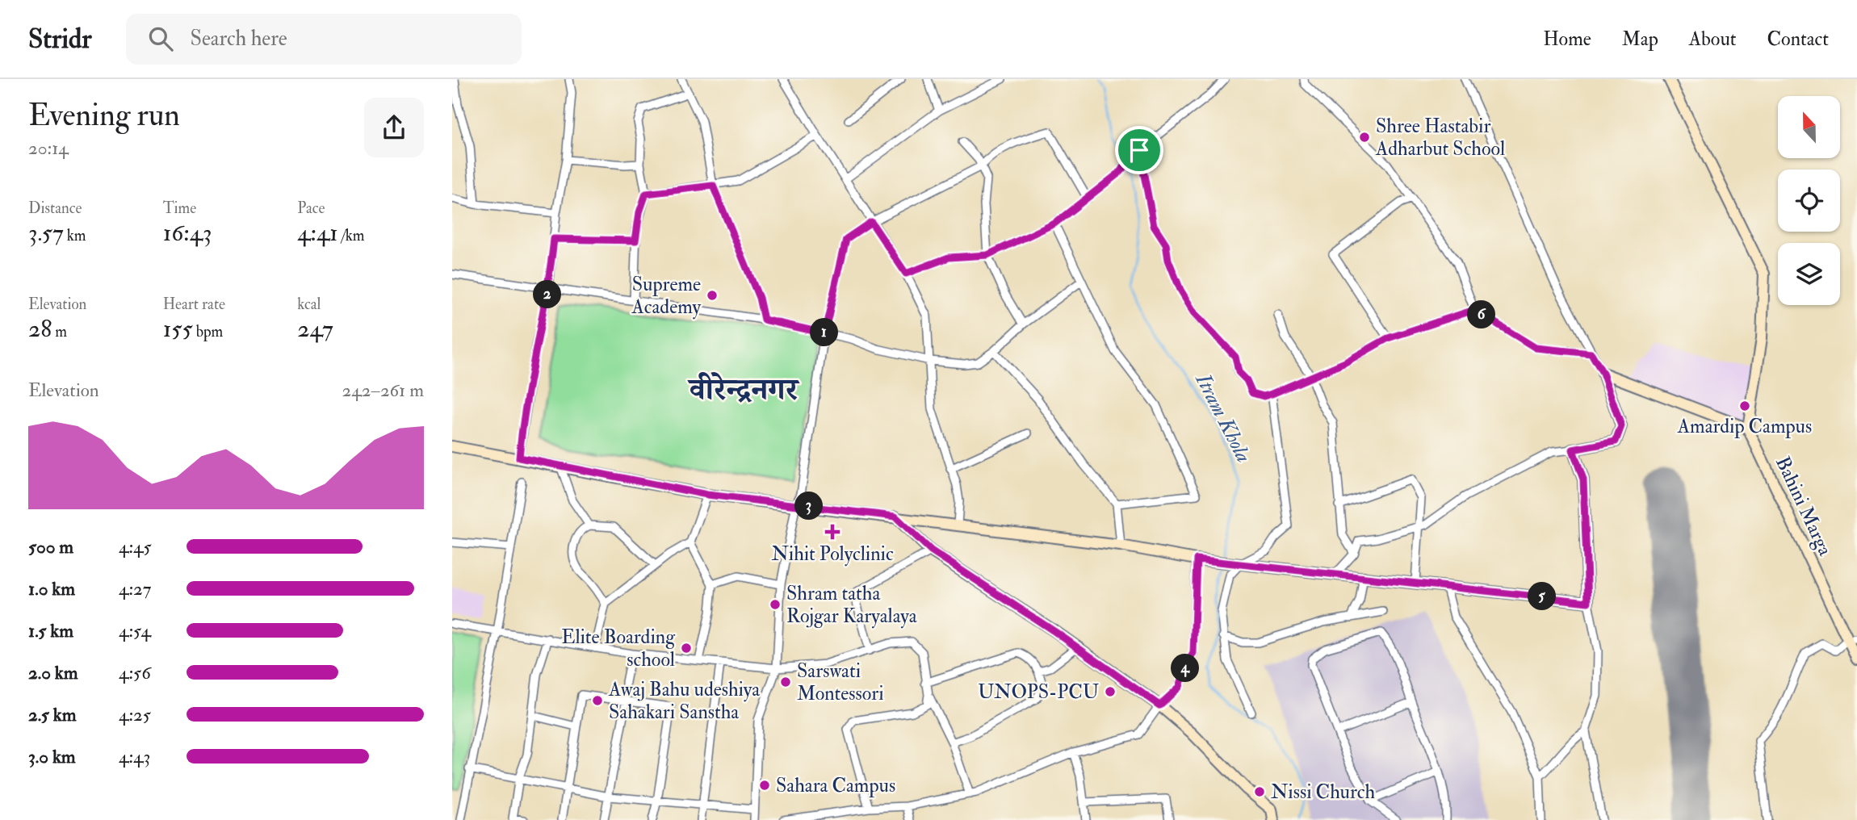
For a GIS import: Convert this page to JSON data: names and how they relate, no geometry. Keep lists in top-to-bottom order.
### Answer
{
  "streets": {
    "street": ["Bahini Marga"]
  },
  "districts": ["वीरेन्द्रनगर"],
  "water": ["Itram Khola"],
  "places": {
    "other": [
      "Shree Hastabir Adharbut School",
      "Supreme Academy",
      "Amardip Campus",
      "Shram tatha Rojgar Karyalaya",
      "Elite Boarding school",
      "Sarswati Montessori",
      "UNOPS-PCU",
      "Awaj Bahu udeshiya Sahakari Sanstha",
      "Sahara Campus",
      "Nissi Church"
    ],
    "health": ["Nihit Polyclinic"]
  },
  "north": "top",
  "page": {
    "header": "Stridr",
    "search": "Search here",
    "nav": [
      "Home",
      "Map",
      "About",
      "Contact"
    ],
    "heading": ["Evening run", "20:14"],
    "stats": [
      ["Distance", "3.57 km"],
      ["Time", "16:43"],
      ["Pace", "4:41 /km"],
      ["Elevation", "28 m"],
      ["Heart rate", "155 bpm"],
      ["kcal", "247"]
    ],
    "pins": [
      "2",
      "6",
      "1",
      "3",
      "5",
      "4"
    ],
    "chart": ["Elevation", "242–261 m"],
    "list": [
      {
        "name": "500 m",
        "note": "4:45"
      },
      {
        "name": "1.0 km",
        "note": "4:27"
      },
      {
        "name": "1.5 km",
        "note": "4:54"
      },
      {
        "name": "2.0 km",
        "note": "4:56"
      },
      {
        "name": "2.5 km",
        "note": "4:25"
      },
      {
        "name": "3.0 km",
        "note": "4:43"
      }
    ]
  }
}
